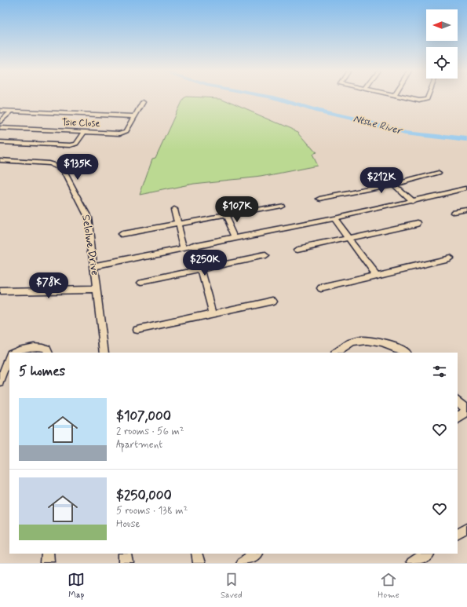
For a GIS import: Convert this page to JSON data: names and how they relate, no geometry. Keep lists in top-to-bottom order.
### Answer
{
  "streets": {
    "street": ["Tsie Close", "Selolwe Drive"]
  },
  "water": ["Ntshe River"],
  "north": "left",
  "page": {
    "price": [
      "$135K",
      "$212K",
      "$107K",
      "$250K",
      "$78K"
    ],
    "heading": "5 homes",
    "list": [
      {
        "name": "$107,000",
        "note": "2 rooms · 56 m² · Apartment"
      },
      {
        "name": "$250,000",
        "note": "5 rooms · 138 m² · House"
      }
    ],
    "tabs": ["Map", "Saved", "Home"]
  }
}
